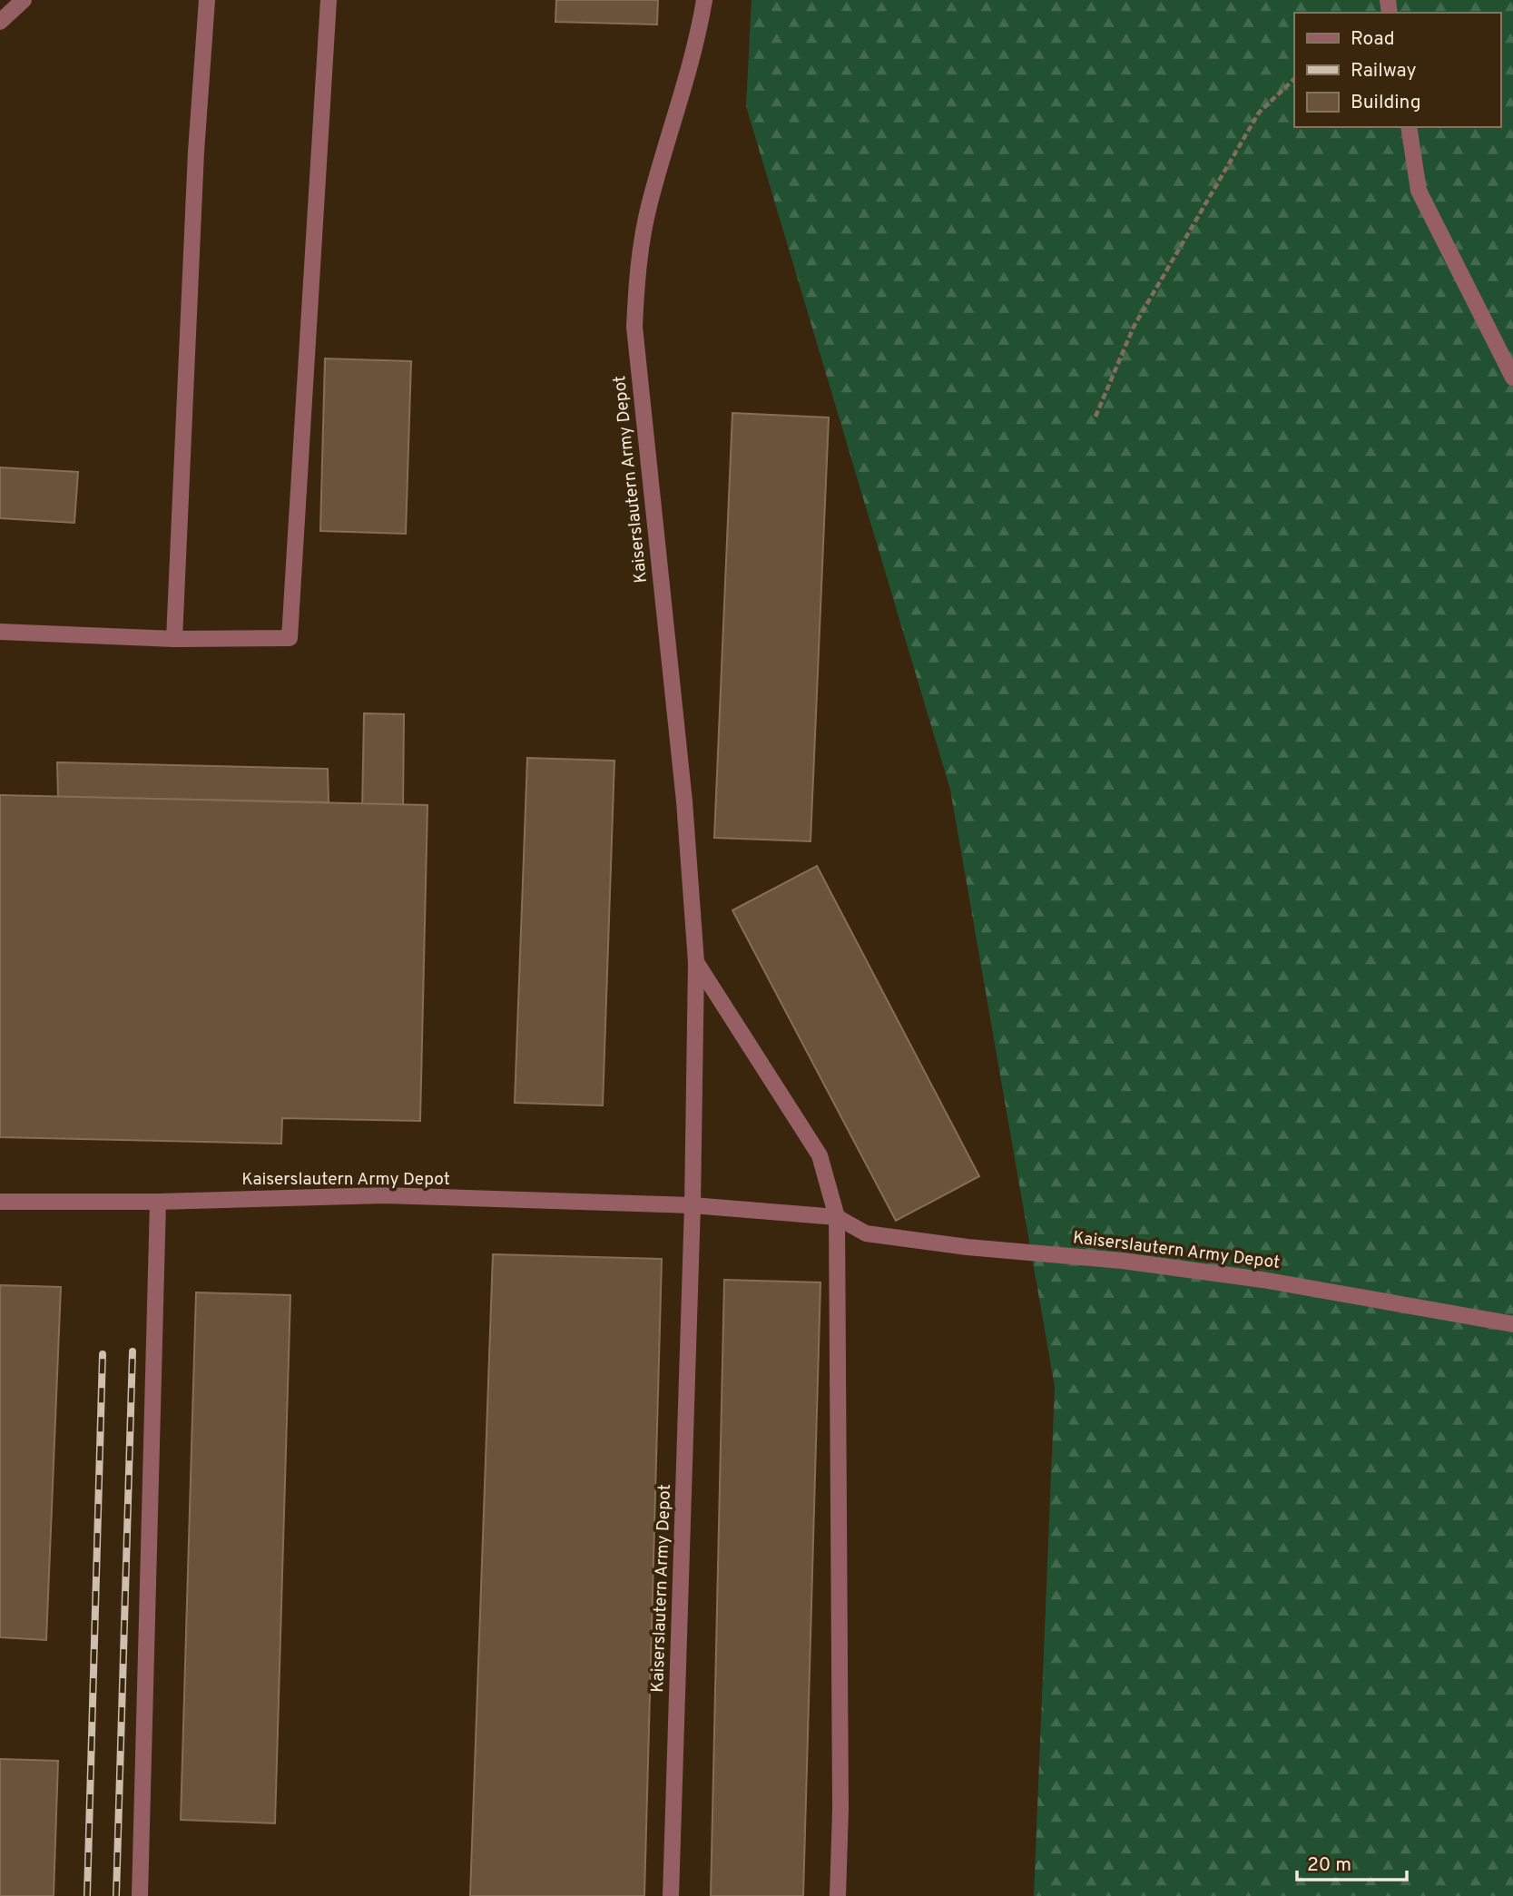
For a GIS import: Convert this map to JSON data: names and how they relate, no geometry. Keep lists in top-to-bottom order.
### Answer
{
  "streets": {
    "lane": ["Kaiserslautern Army Depot"]
  },
  "legend": ["Road", "Railway", "Building"],
  "scale_bar": "20 m"
}
